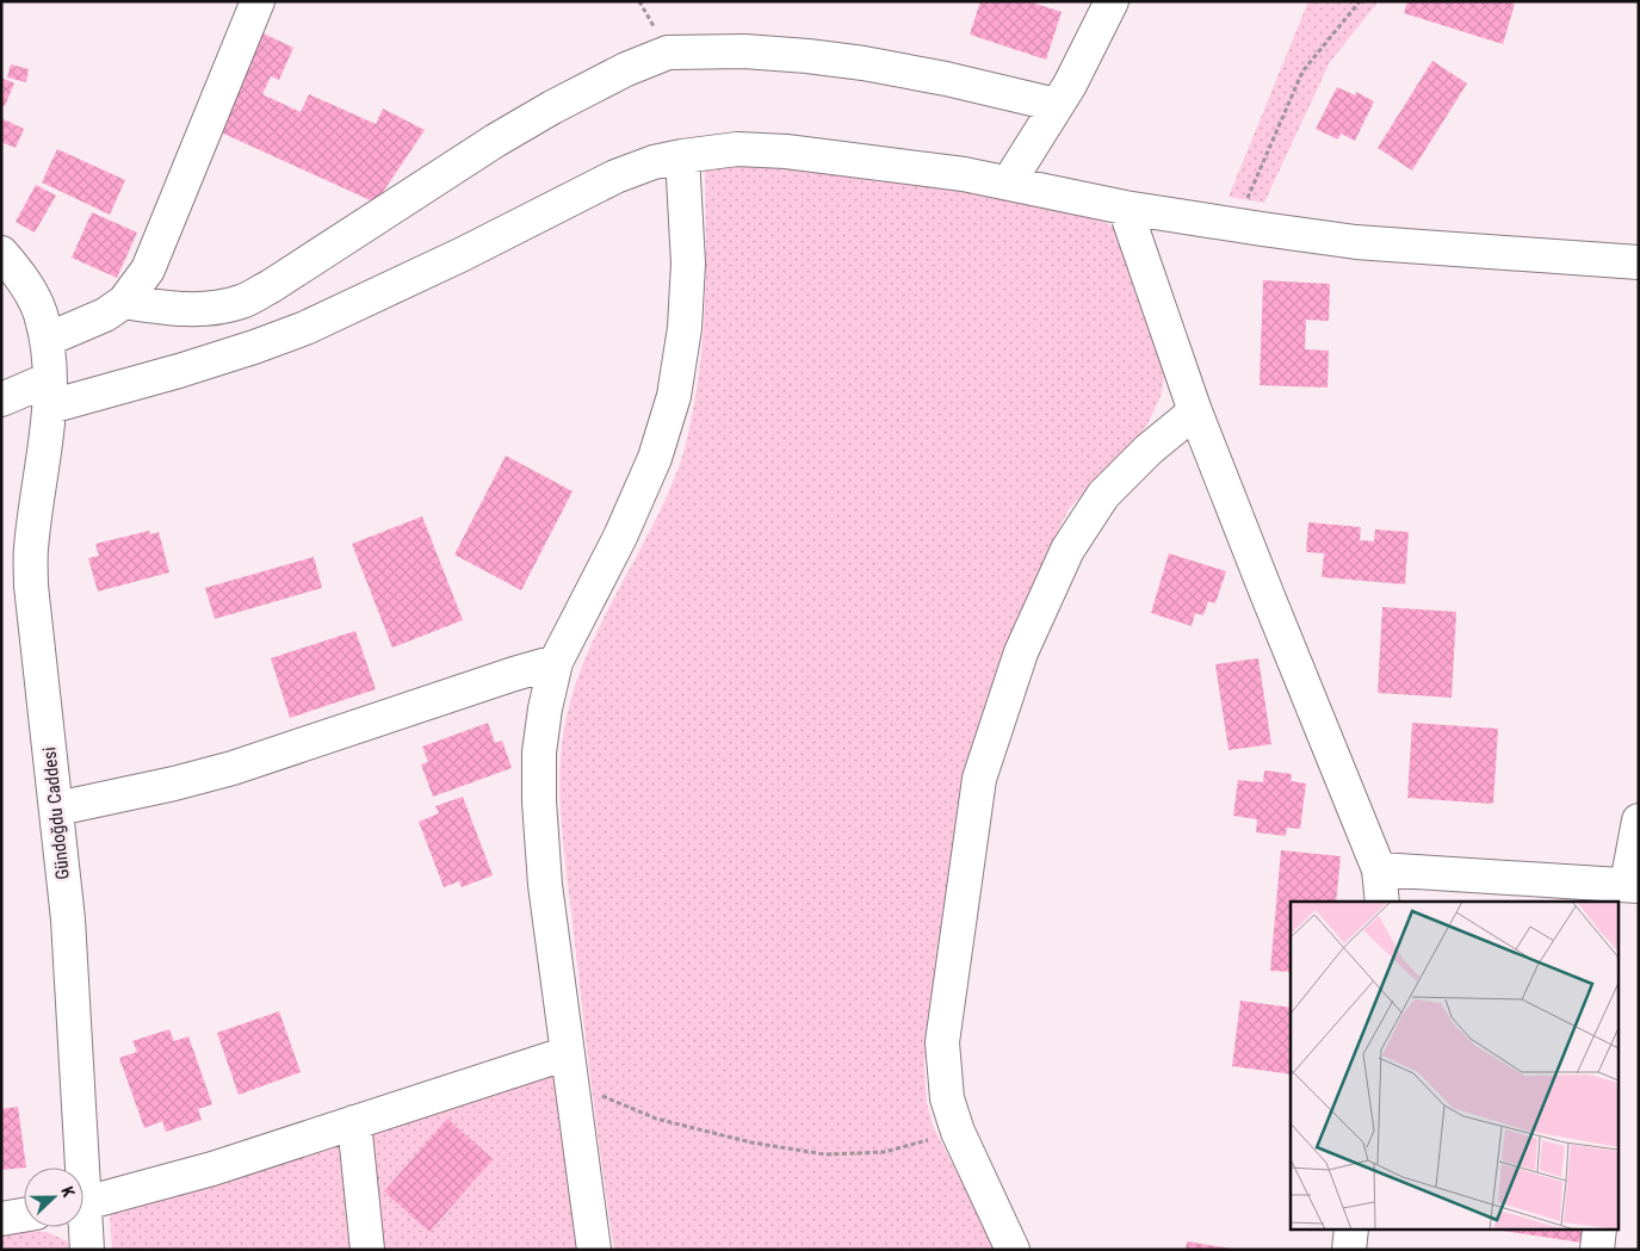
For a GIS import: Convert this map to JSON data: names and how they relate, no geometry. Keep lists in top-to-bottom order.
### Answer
{
  "streets": {
    "street": ["Gündoğdu Caddesi"]
  },
  "north": "right"
}
